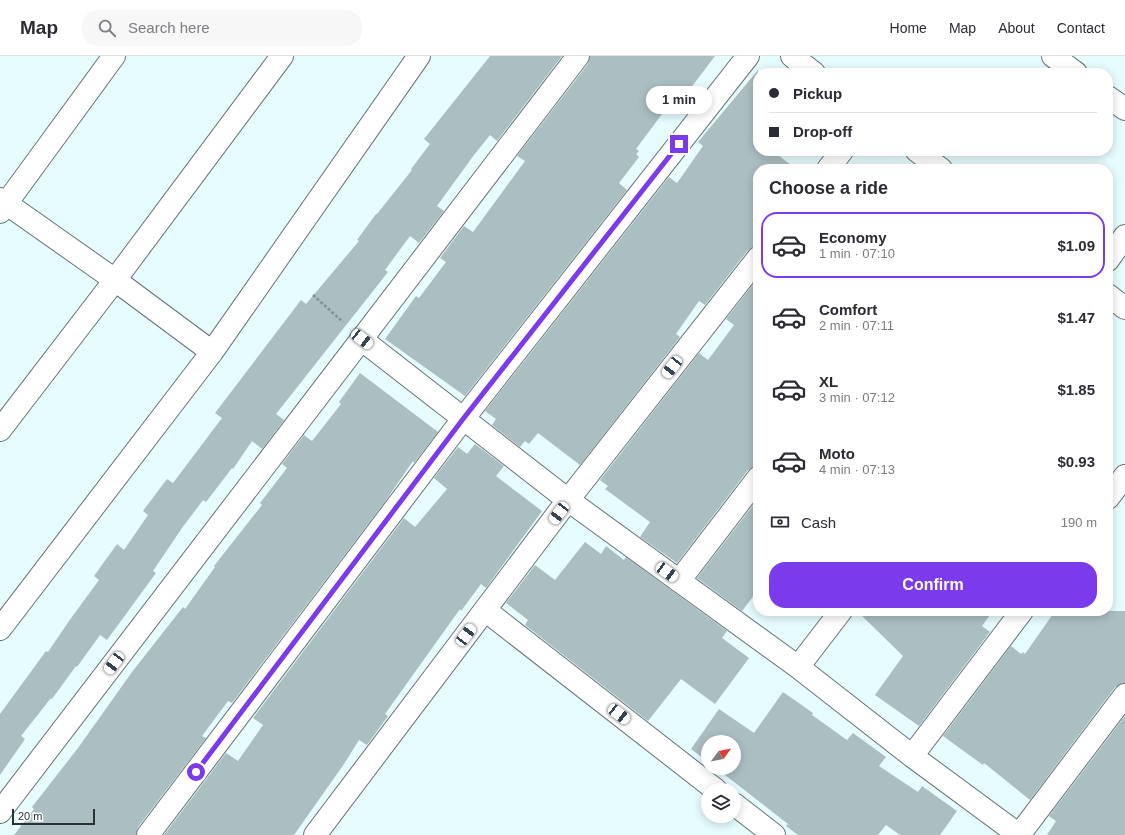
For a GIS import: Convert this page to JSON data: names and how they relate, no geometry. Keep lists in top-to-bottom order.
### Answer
{
  "scale_bar": "20 m",
  "north": "top right",
  "page": {
    "header": "Map",
    "search": "Search here",
    "nav": [
      "Home",
      "Map",
      "About",
      "Contact"
    ],
    "banner": ["Pickup", "Drop-off"],
    "bubble": "1 min",
    "heading": "Choose a ride",
    "list": [
      {
        "name": "Economy",
        "note": "1 min · 07:10",
        "value": "$1.09"
      },
      {
        "name": "Comfort",
        "note": "2 min · 07:11",
        "value": "$1.47"
      },
      {
        "name": "XL",
        "note": "3 min · 07:12",
        "value": "$1.85"
      },
      {
        "name": "Moto",
        "note": "4 min · 07:13",
        "value": "$0.93"
      }
    ],
    "pay": ["Cash", "190 m"],
    "buttons": "Confirm",
    "scale": "20 m"
  }
}
